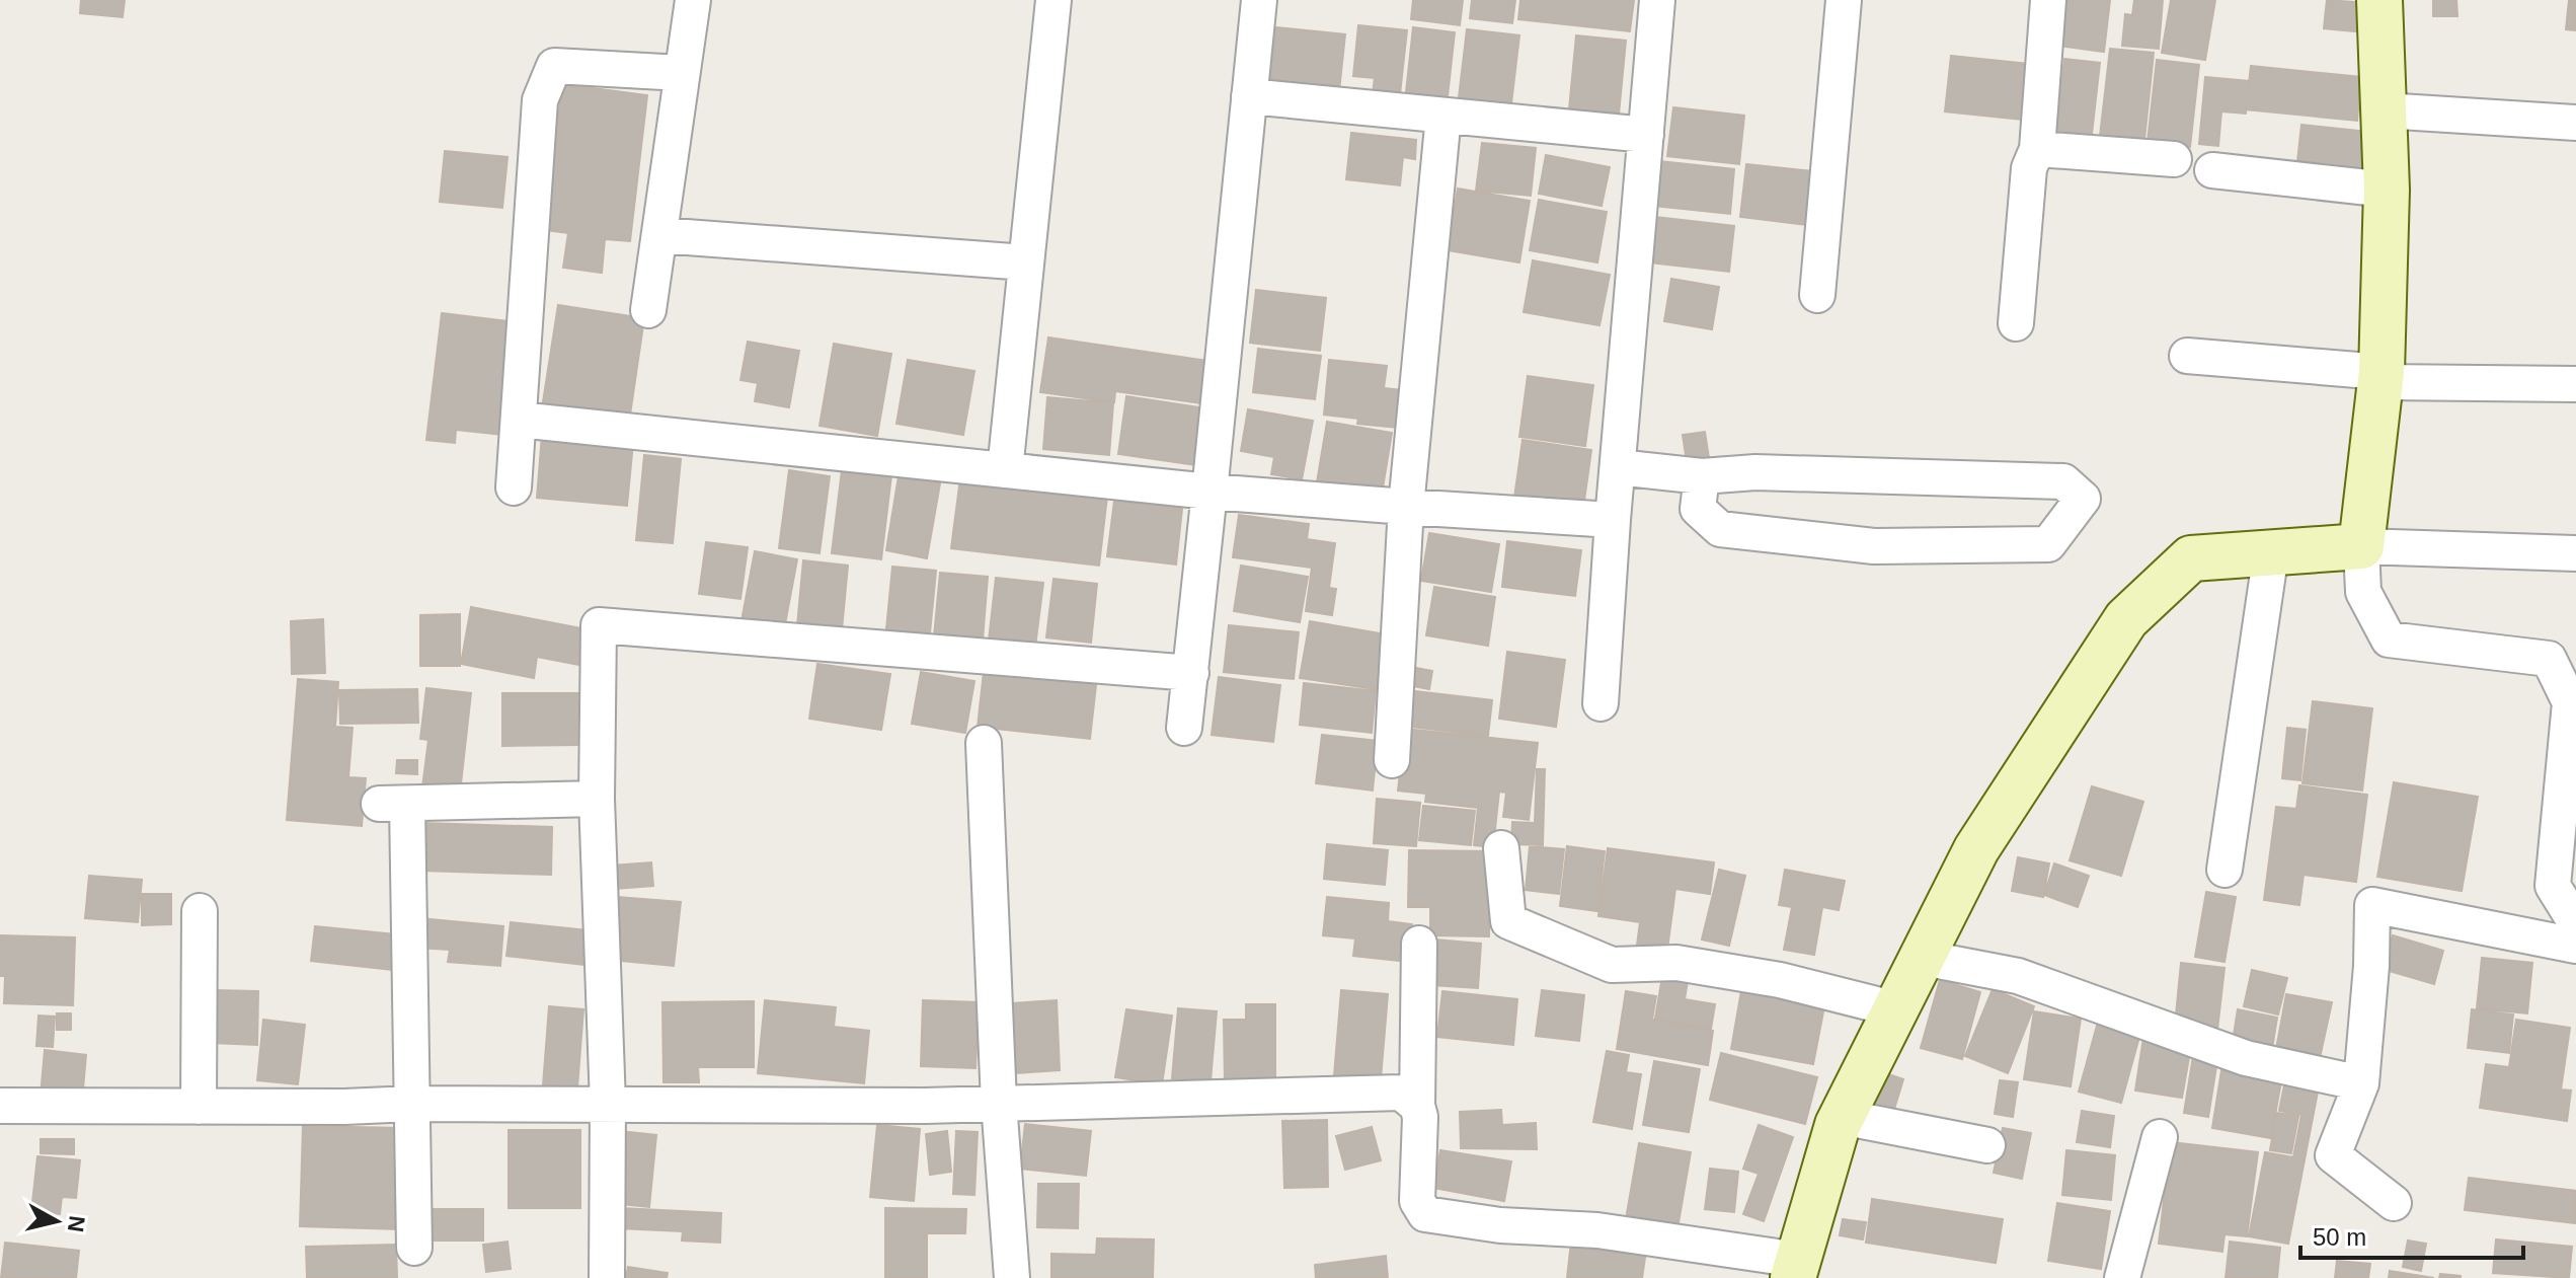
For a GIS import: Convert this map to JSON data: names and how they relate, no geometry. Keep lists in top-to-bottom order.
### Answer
{
  "scale_bar": "50 m",
  "north": "right"
}
